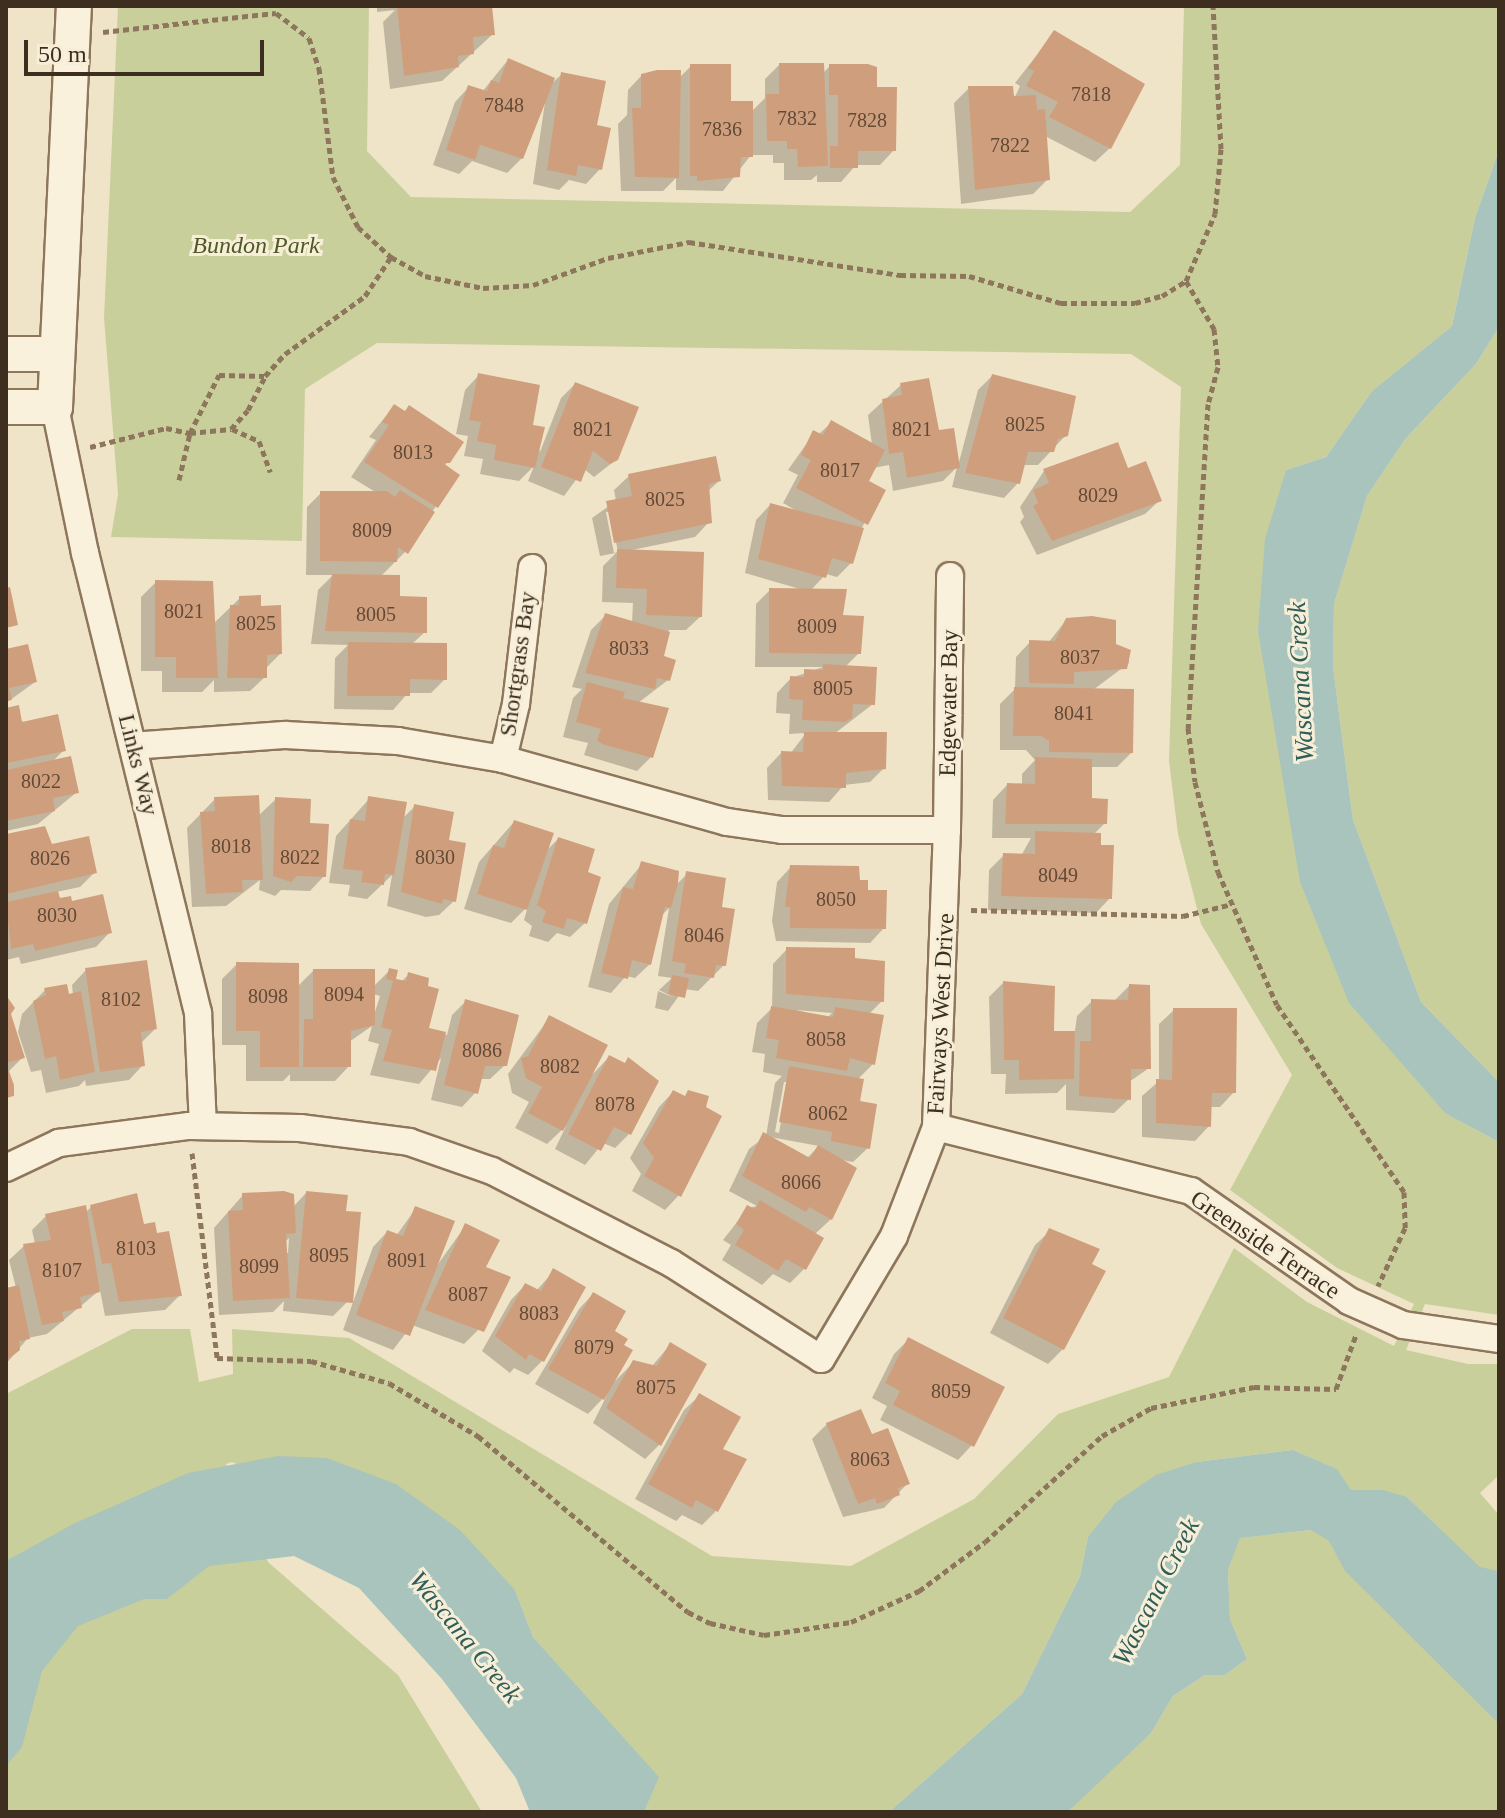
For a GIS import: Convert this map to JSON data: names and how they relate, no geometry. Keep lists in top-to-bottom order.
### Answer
{
  "streets": {
    "street": [
      "Shortgrass Bay",
      "Edgewater Bay",
      "Links Way",
      "Fairways West Drive",
      "Greenside Terrace"
    ]
  },
  "crossings": [
    ["Edgewater Bay", "Fairways West Drive"],
    ["Links Way", "Fairways West Drive"],
    ["Fairways West Drive", "Greenside Terrace"]
  ],
  "water": ["Wascana Creek"],
  "parks": ["Bundon Park"],
  "house_numbers": [
    "7818",
    "7848",
    "7832",
    "7828",
    "7836",
    "7822",
    "8025",
    "8021",
    "8021",
    "8013",
    "8017",
    "8029",
    "8025",
    "8009",
    "8021",
    "8005",
    "8025",
    "8009",
    "8033",
    "8037",
    "8005",
    "8041",
    "8022",
    "8018",
    "8022",
    "8030",
    "8026",
    "8049",
    "8050",
    "8030",
    "8046",
    "8094",
    "8098",
    "8102",
    "8058",
    "8086",
    "8082",
    "8078",
    "8062",
    "8066",
    "8103",
    "8095",
    "8091",
    "8099",
    "8107",
    "8087",
    "8083",
    "8079",
    "8075",
    "8059",
    "8063"
  ],
  "scale_bar": "50 m"
}
